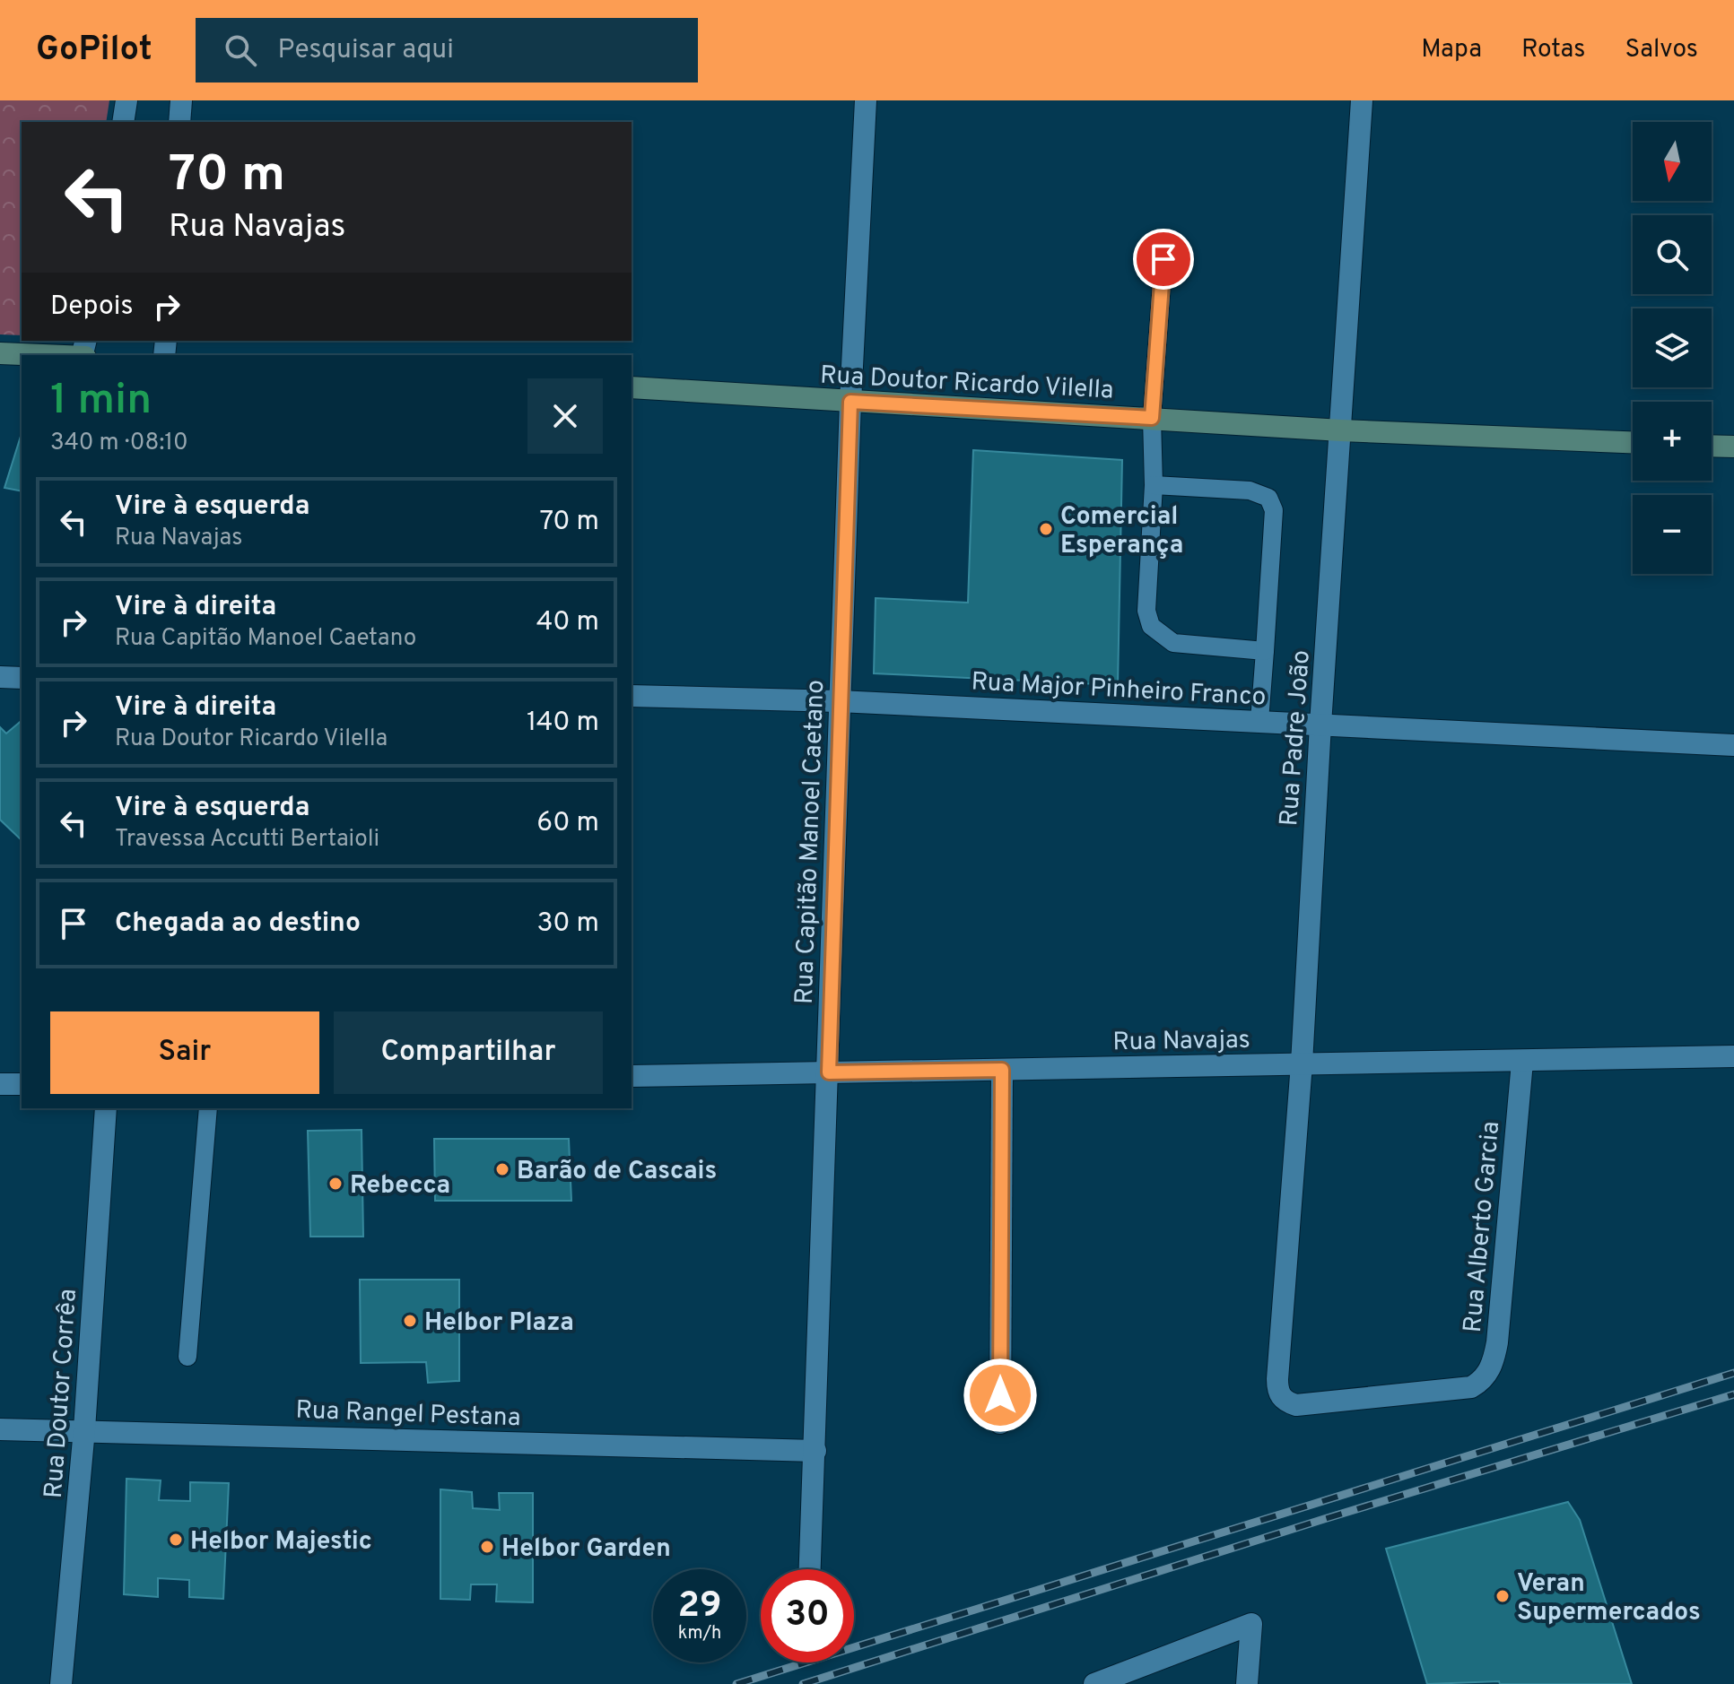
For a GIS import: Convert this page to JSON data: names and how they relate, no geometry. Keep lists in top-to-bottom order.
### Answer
{
  "streets": {
    "street": [
      "Rua Doutor Ricardo Vilella",
      "Rua Major Pinheiro Franco",
      "Rua Padre João",
      "Rua Capitão Manoel Caetano",
      "Rua Navajas",
      "Rua Alberto Garcia",
      "Rua Doutor Corrêa",
      "Rua Rangel Pestana"
    ]
  },
  "crossings": [
    ["Rua Doutor Ricardo Vilella", "Rua Padre João"],
    ["Rua Doutor Ricardo Vilella", "Rua Capitão Manoel Caetano"],
    ["Rua Major Pinheiro Franco", "Rua Padre João"],
    ["Rua Major Pinheiro Franco", "Rua Capitão Manoel Caetano"],
    ["Rua Padre João", "Rua Navajas"],
    ["Rua Padre João", "Rua Alberto Garcia"],
    ["Rua Capitão Manoel Caetano", "Rua Navajas"],
    ["Rua Capitão Manoel Caetano", "Rua Rangel Pestana"],
    ["Rua Navajas", "Rua Alberto Garcia"],
    ["Rua Doutor Corrêa", "Rua Rangel Pestana"]
  ],
  "places": [
    "Comercial Esperança",
    "Barão de Cascais",
    "Rebecca",
    "Helbor Plaza",
    "Helbor Majestic",
    "Helbor Garden",
    "Veran Supermercados"
  ],
  "north": "bottom",
  "page": {
    "header": "GoPilot",
    "search": "Pesquisar aqui",
    "nav": ["Mapa", "Rotas", "Salvos"],
    "map_buttons": ["+", "−"],
    "turn": ["70 m", "Rua Navajas"],
    "then": "Depois",
    "heading": ["1 min", "340 m · 08:10"],
    "list": [
      {
        "name": "Vire à esquerda",
        "note": "Rua Navajas",
        "value": "70 m"
      },
      {
        "name": "Vire à direita",
        "note": "Rua Capitão Manoel Caetano",
        "value": "40 m"
      },
      {
        "name": "Vire à direita",
        "note": "Rua Doutor Ricardo Vilella",
        "value": "140 m"
      },
      {
        "name": "Vire à esquerda",
        "note": "Travessa Accutti Bertaioli",
        "value": "60 m"
      },
      {
        "name": "Chegada ao destino",
        "value": "30 m"
      }
    ],
    "buttons": ["Sair", "Compartilhar"],
    "speed": "29 km/h",
    "limit": "30"
  }
}
